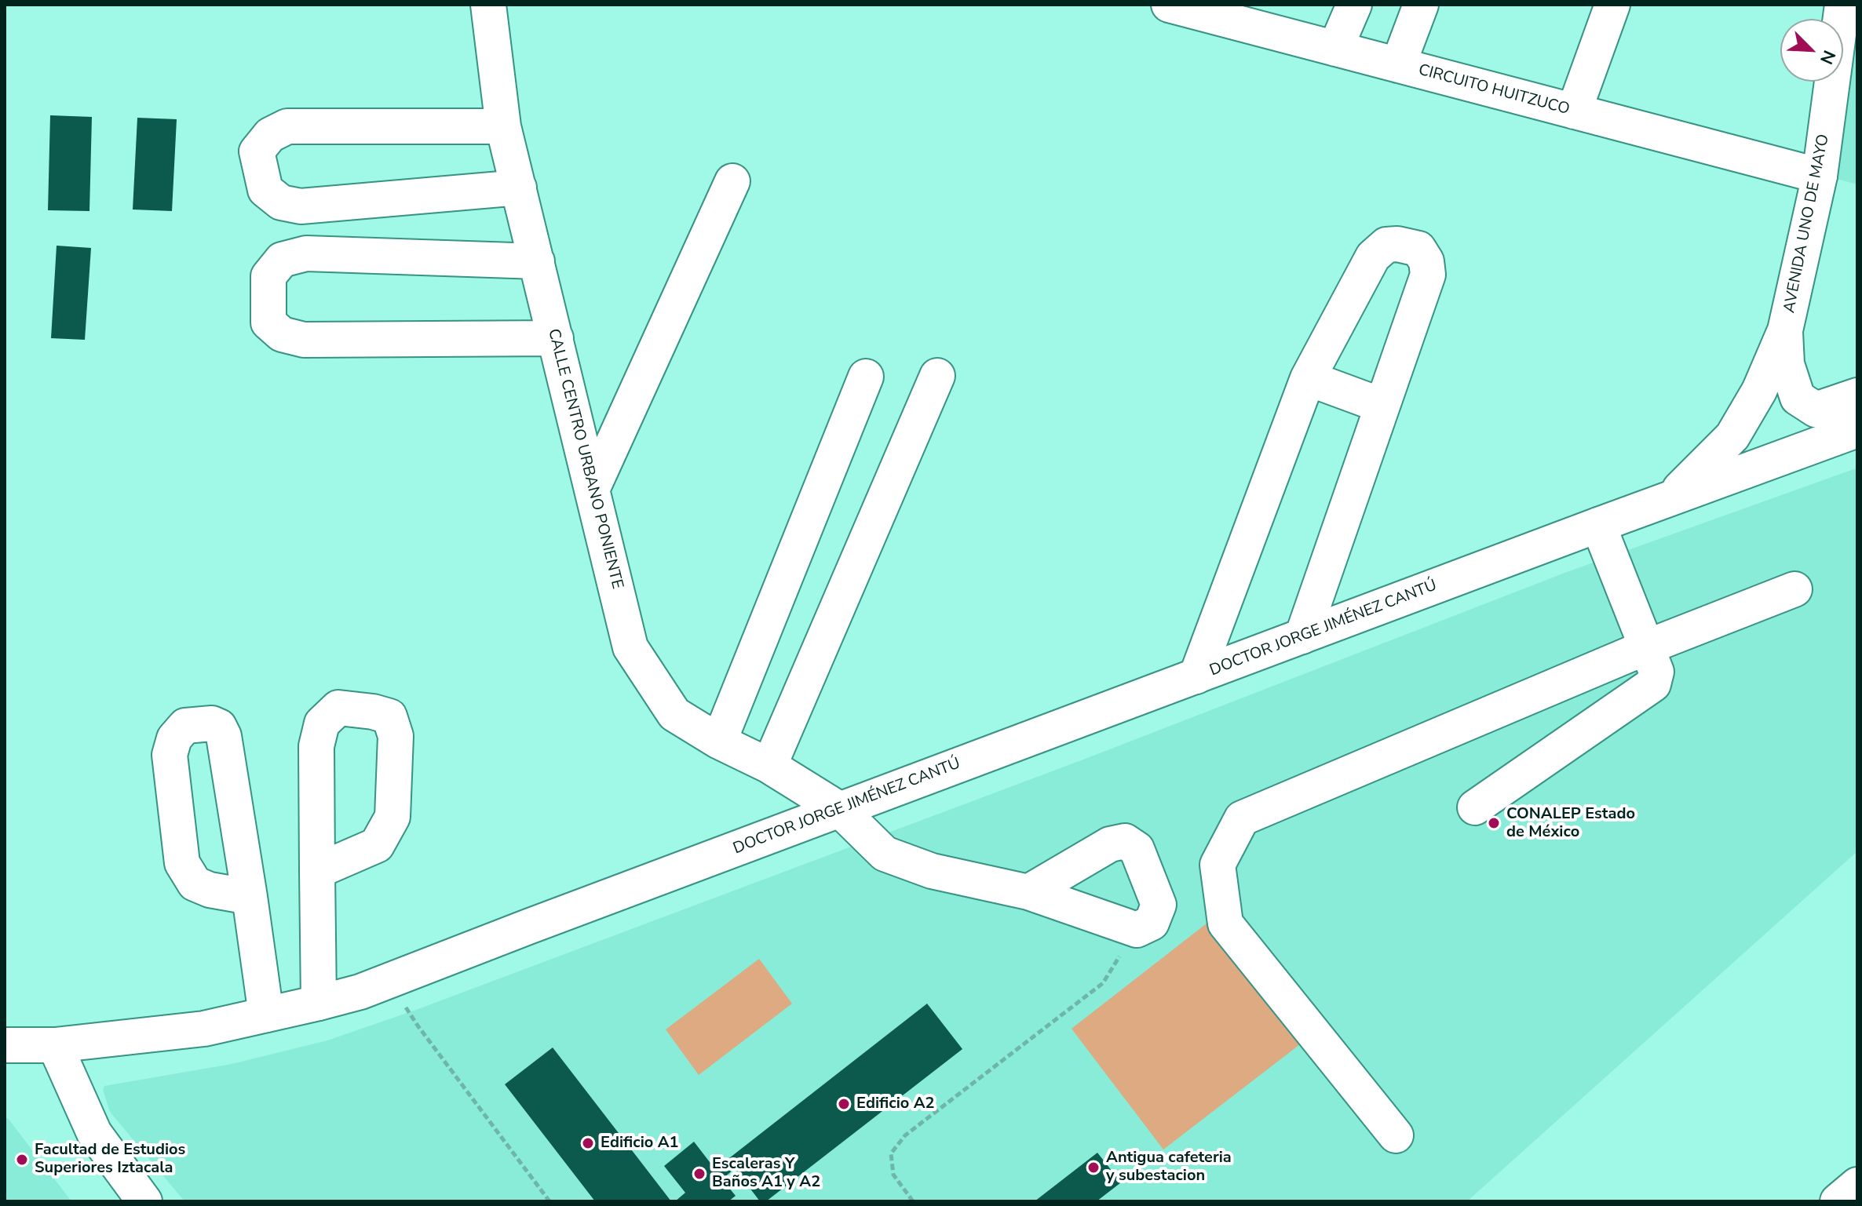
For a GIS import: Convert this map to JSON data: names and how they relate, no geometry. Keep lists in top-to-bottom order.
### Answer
{
  "streets": {
    "street": [
      "CIRCUITO HUITZUCO",
      "AVENIDA UNO DE MAYO",
      "CALLE CENTRO URBANO PONIENTE",
      "DOCTOR JORGE JIMÉNEZ CANTÚ"
    ]
  },
  "crossings": [
    ["CIRCUITO HUITZUCO", "AVENIDA UNO DE MAYO"],
    ["CALLE CENTRO URBANO PONIENTE", "DOCTOR JORGE JIMÉNEZ CANTÚ"]
  ],
  "places": [
    "CONALEP Estado de México",
    "Edificio A2",
    "Edificio A1",
    "Facultad de Estudios Superiores Iztacala",
    "Antigua cafeteria y subestacion",
    "Escaleras Y Baños A1 y A2"
  ],
  "north": "bottom right"
}
